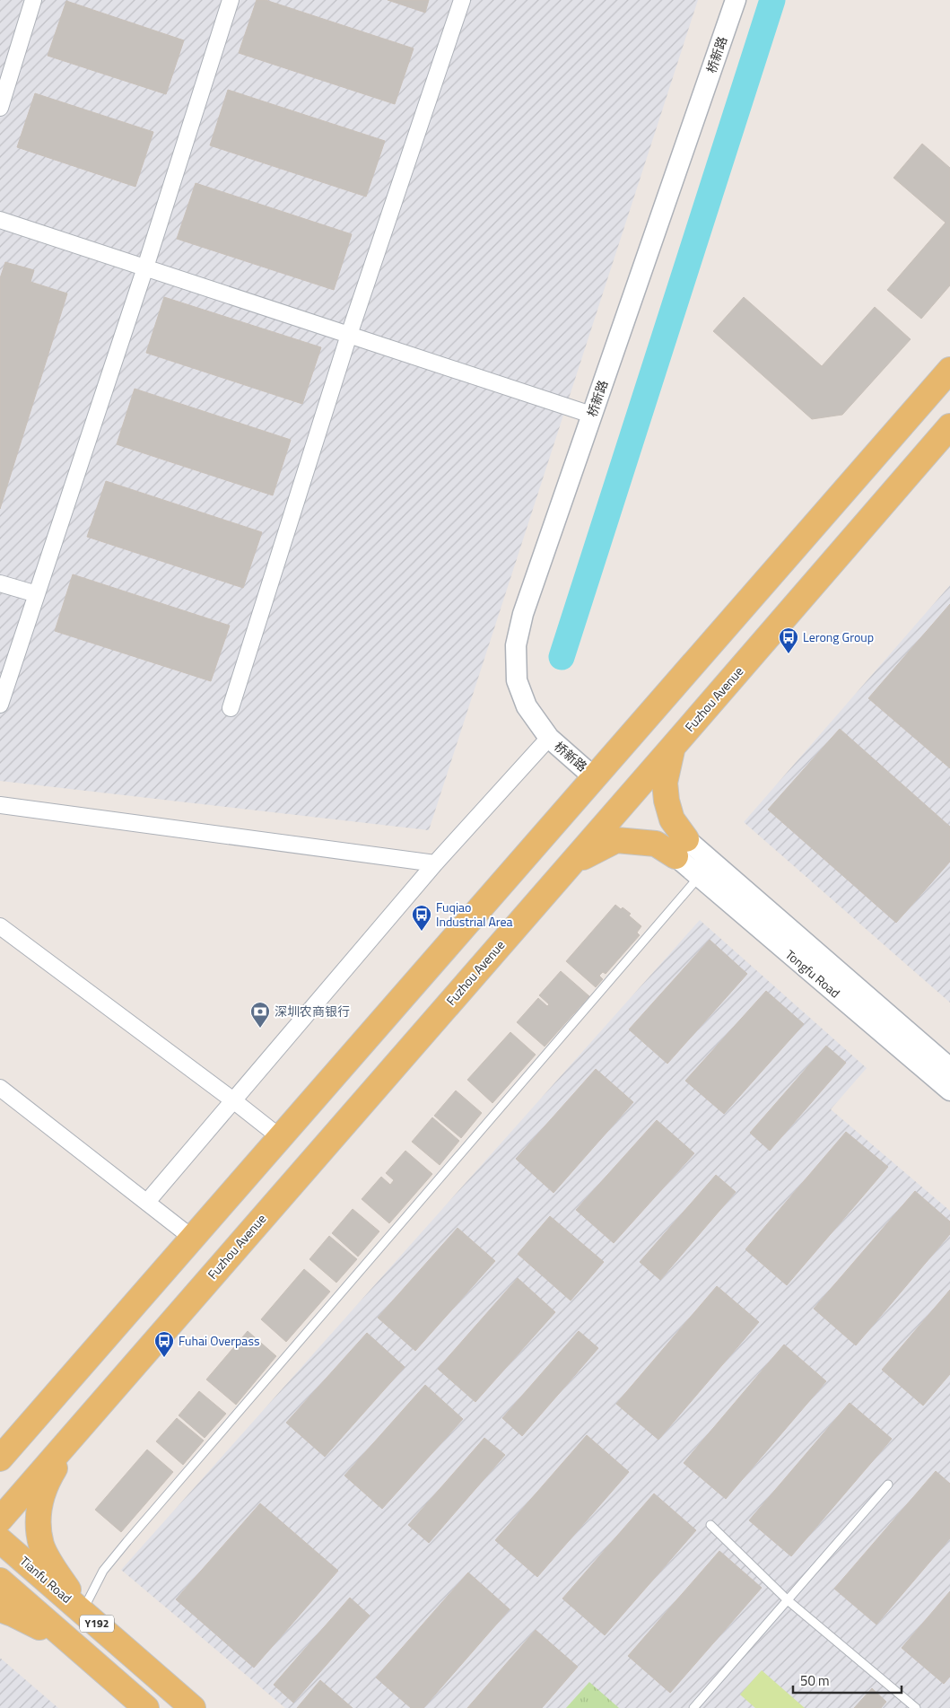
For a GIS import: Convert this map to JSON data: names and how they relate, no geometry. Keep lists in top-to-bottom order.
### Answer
{
  "streets": {
    "main road": ["Fuzhou Avenue", "Tianfu Road", "Y192"],
    "street": ["桥新路", "Tongfu Road"]
  },
  "places": {
    "bus stop": ["Lerong Group", "Fuqiao Industrial Area", "Fuhai Overpass"],
    "bank": ["深圳农商银行"]
  },
  "scale_bar": "50 m"
}
